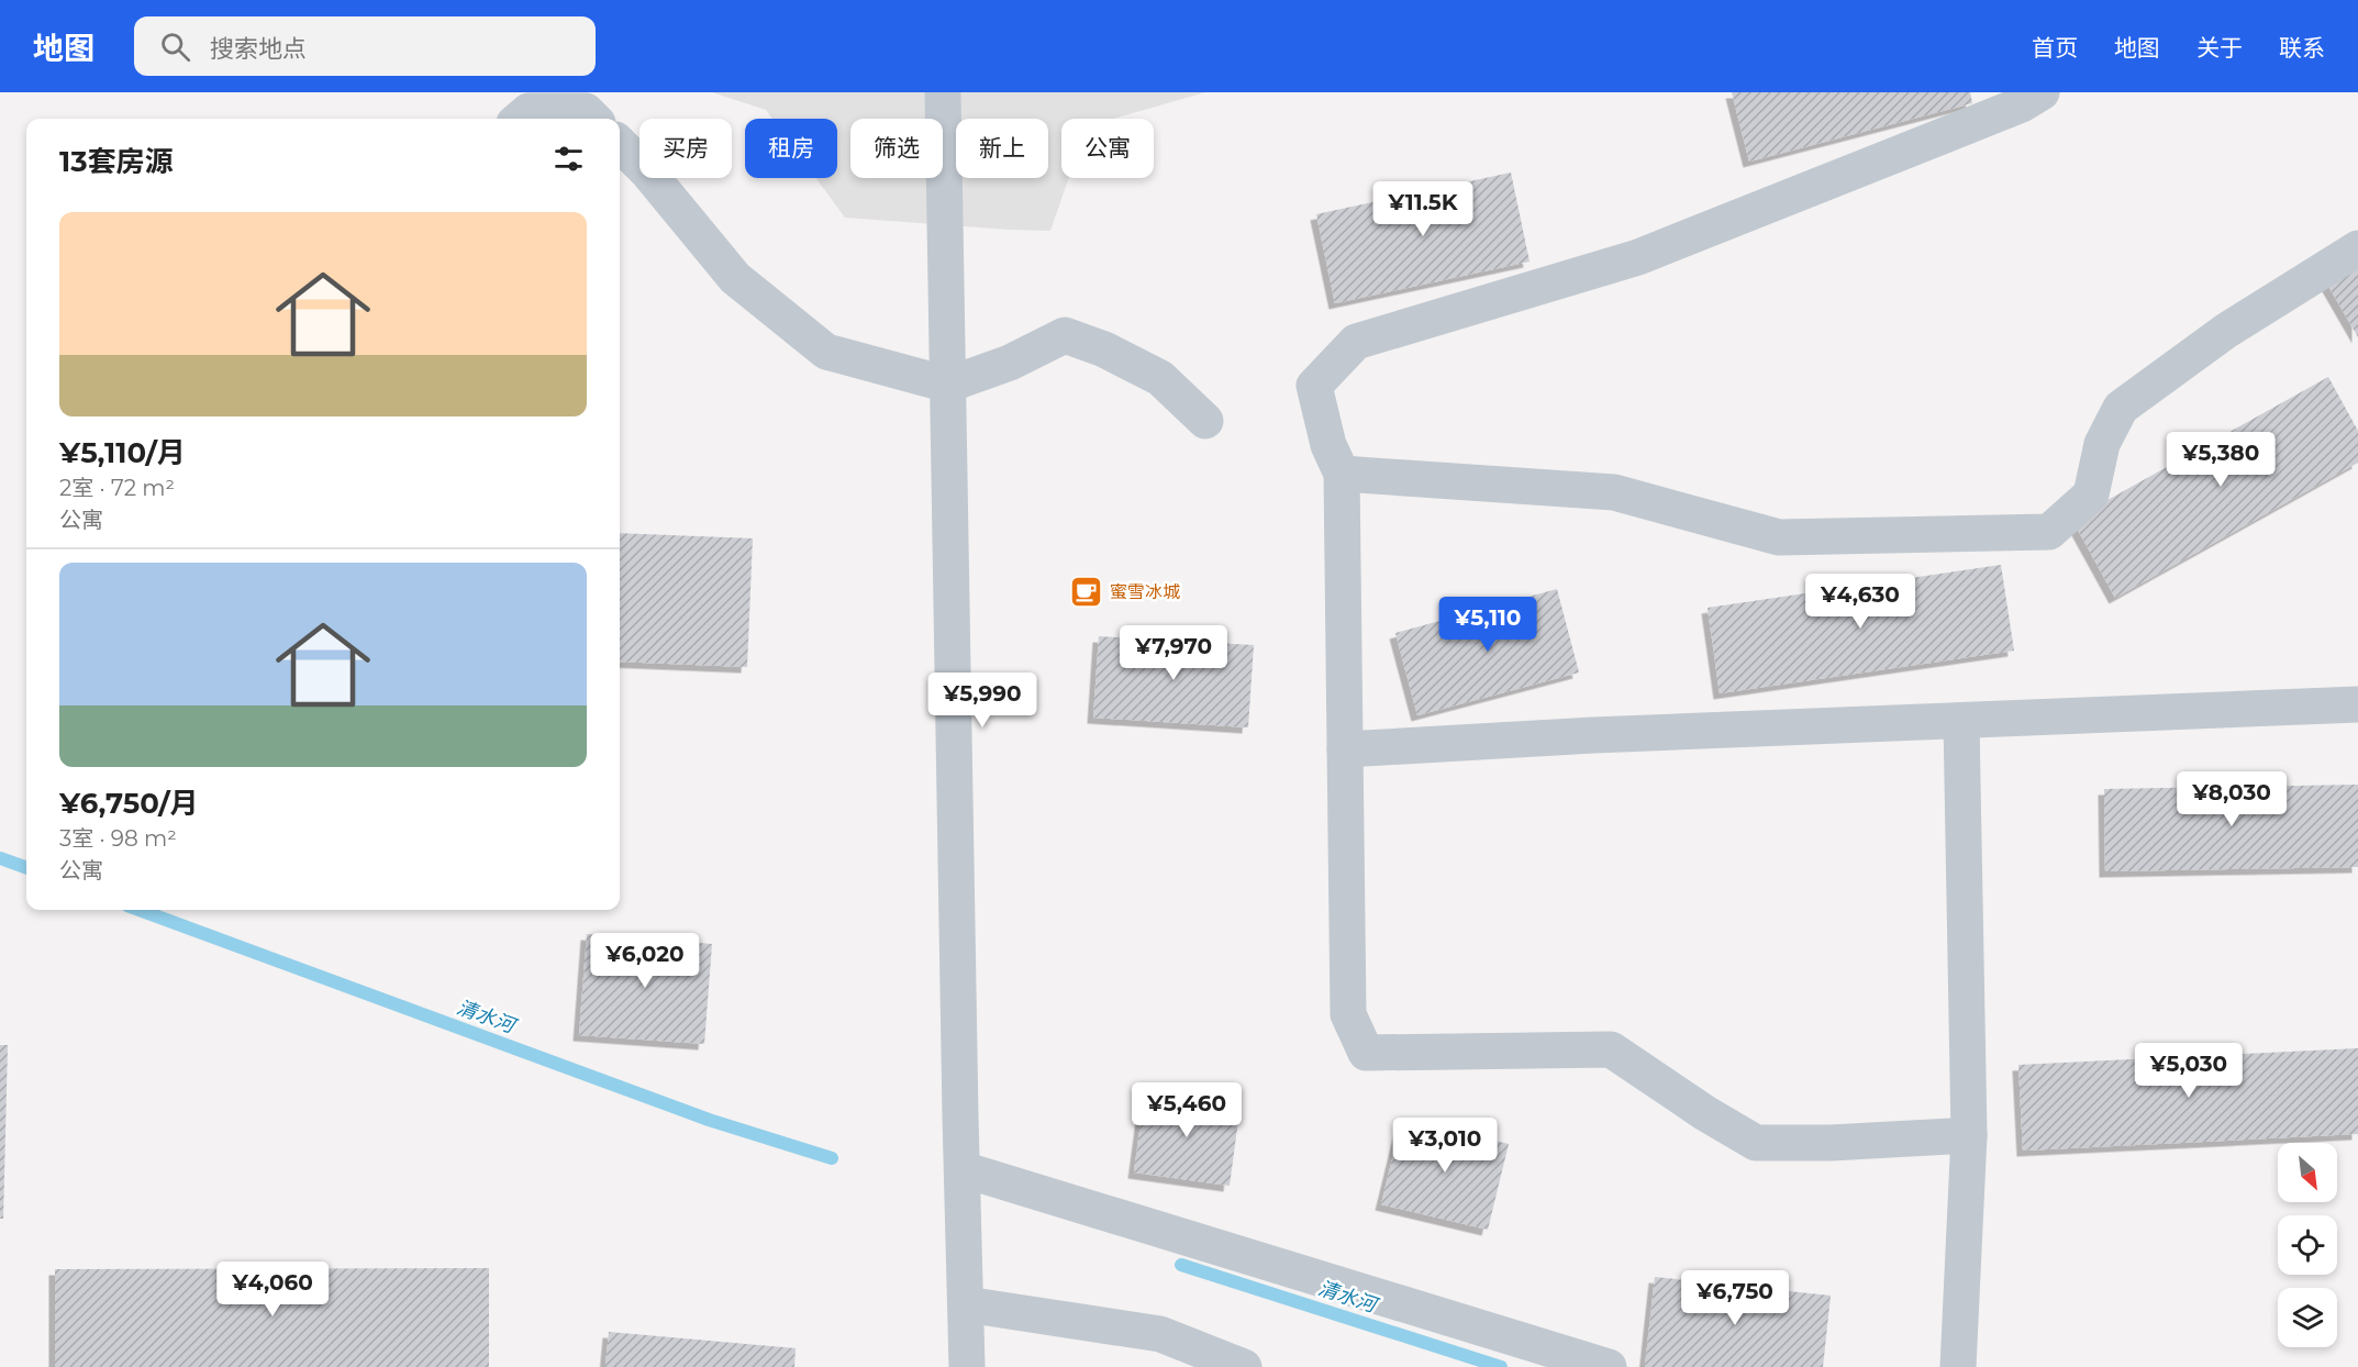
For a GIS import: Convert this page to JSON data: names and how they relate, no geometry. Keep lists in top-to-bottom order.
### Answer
{
  "water": ["清水河"],
  "places": {
    "cafe": ["蜜雪冰城"]
  },
  "north": "bottom right",
  "page": {
    "header": "地图",
    "search": "搜索地点",
    "nav": [
      "首页",
      "地图",
      "关于",
      "联系"
    ],
    "chip": [
      "买房",
      "租房",
      "筛选",
      "新上",
      "公寓"
    ],
    "heading": "13套房源",
    "price": [
      "¥11.5K",
      "¥5,380",
      "¥4,630",
      "¥5,110",
      "¥7,970",
      "¥5,990",
      "¥8,030",
      "¥6,020",
      "¥5,030",
      "¥5,460",
      "¥3,010",
      "¥4,060",
      "¥6,750"
    ],
    "list": [
      {
        "name": "¥5,110/月",
        "note": "2室 · 72 m² · 公寓"
      },
      {
        "name": "¥6,750/月",
        "note": "3室 · 98 m² · 公寓"
      }
    ]
  }
}
